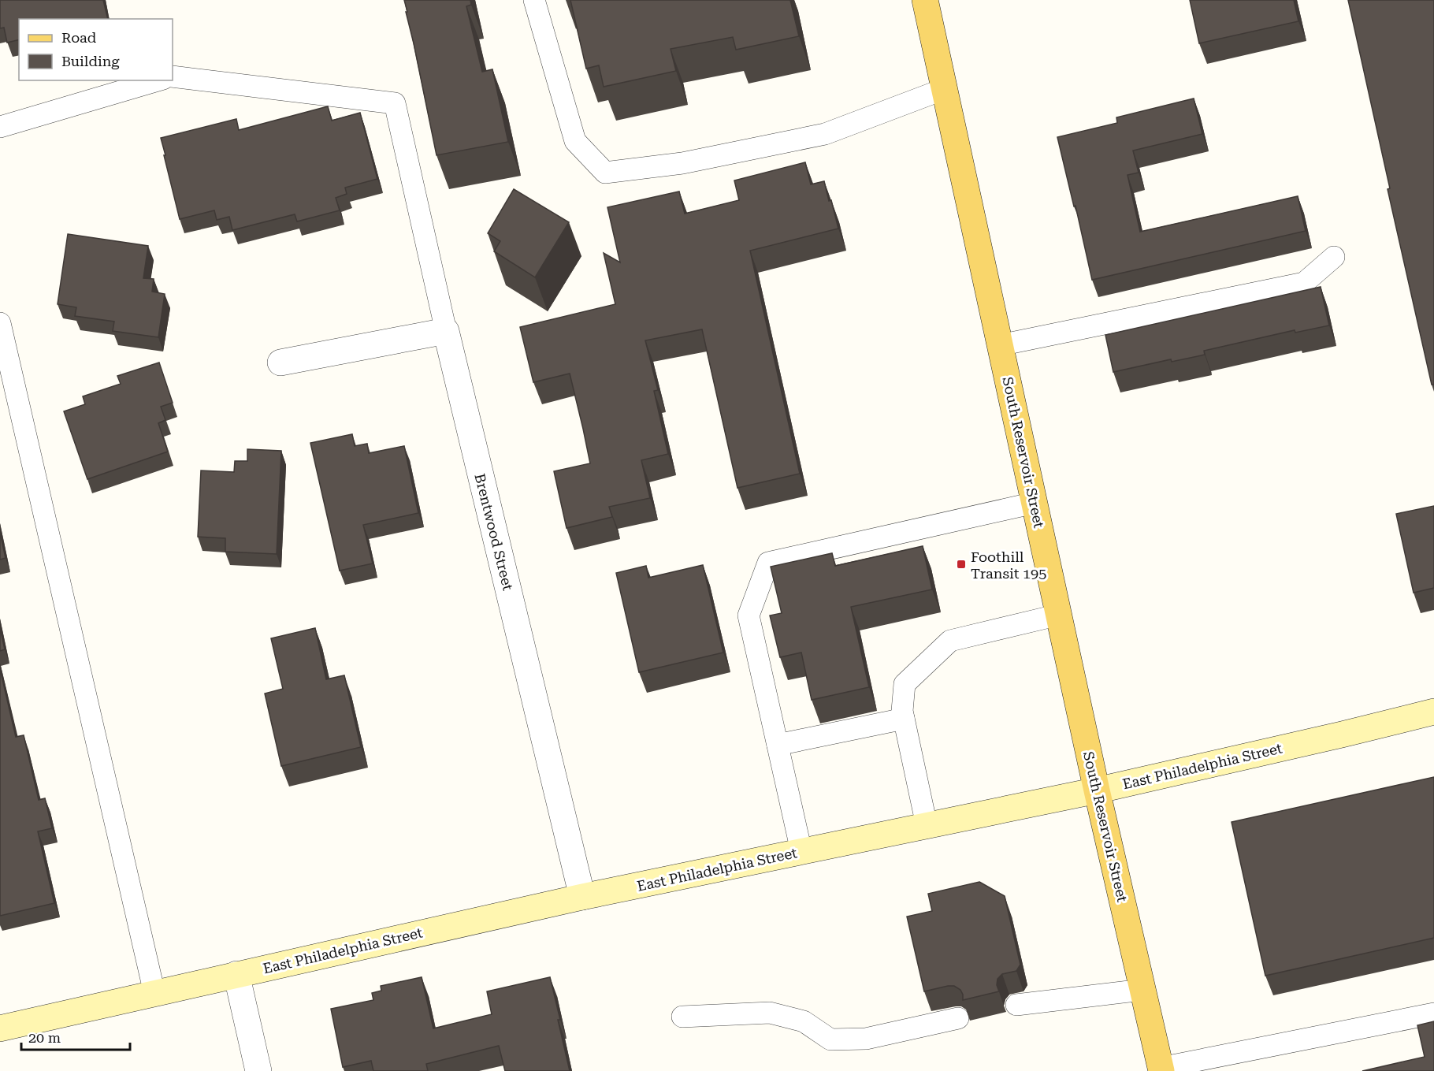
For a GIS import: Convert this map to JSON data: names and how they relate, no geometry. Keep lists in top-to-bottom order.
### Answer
{
  "streets": {
    "main road": ["South Reservoir Street"],
    "street": ["Brentwood Street", "East Philadelphia Street"]
  },
  "crossings": [
    ["South Reservoir Street", "East Philadelphia Street"],
    ["Brentwood Street", "East Philadelphia Street"]
  ],
  "places": {
    "transit": ["Foothill Transit 195"]
  },
  "legend": ["Road", "Building"],
  "scale_bar": "20 m"
}
